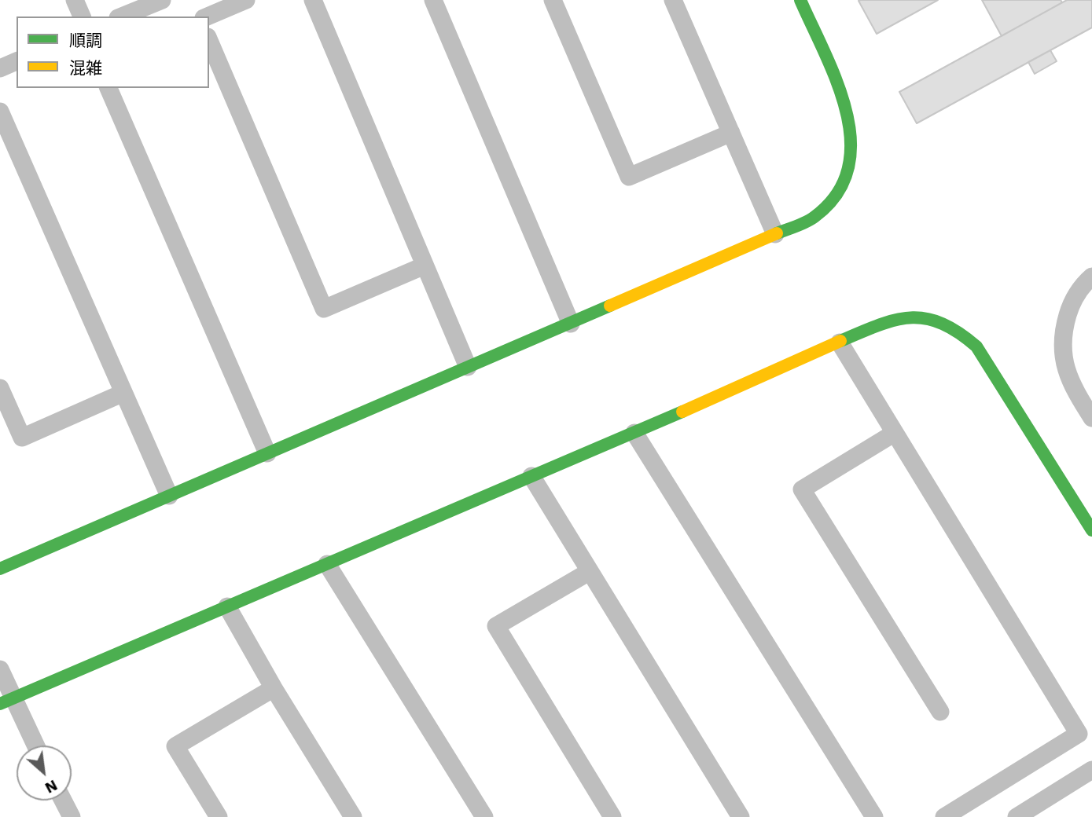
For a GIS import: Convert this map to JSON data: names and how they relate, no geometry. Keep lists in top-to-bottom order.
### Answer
{
  "legend": ["順調", "混雑"],
  "north": "bottom right"
}
